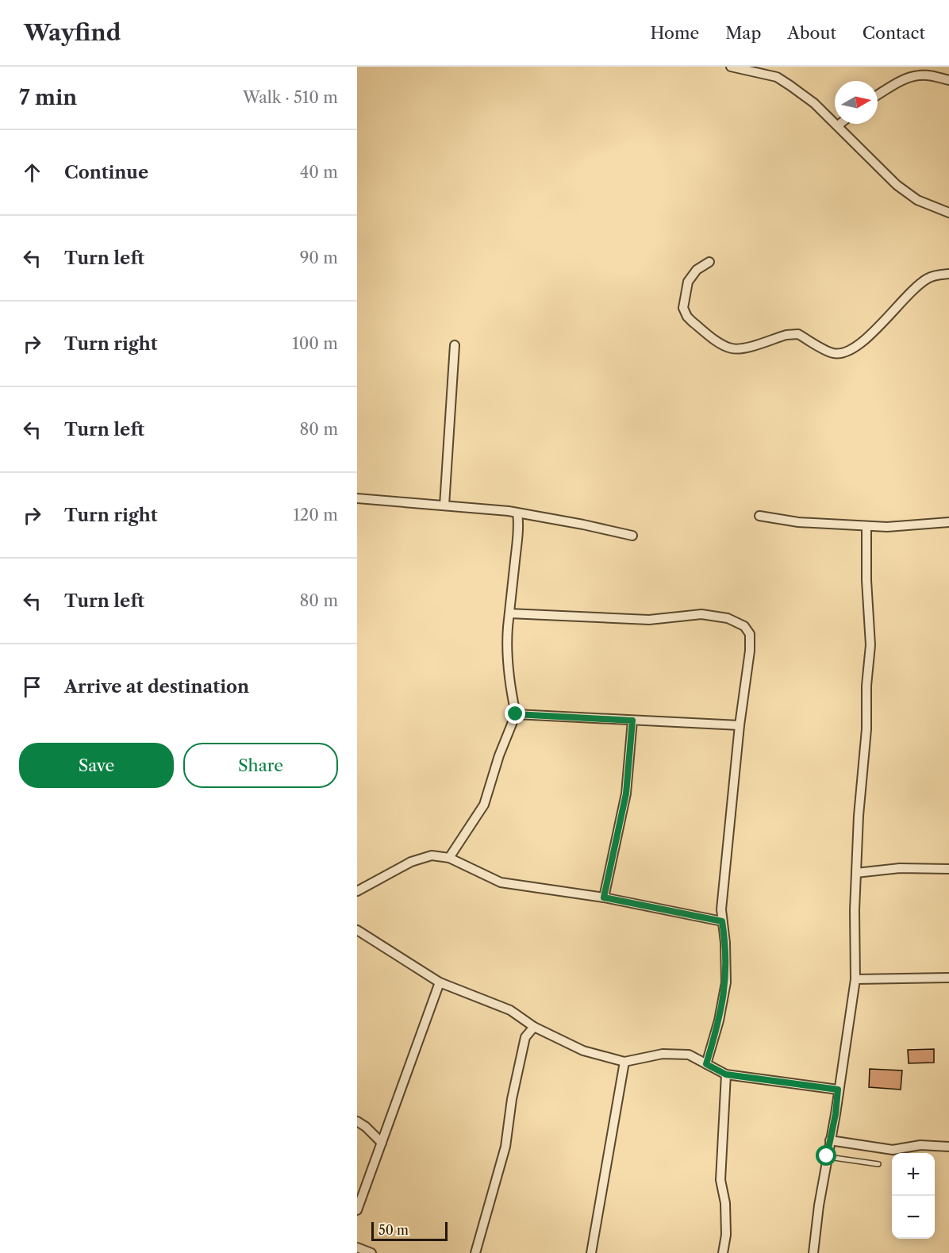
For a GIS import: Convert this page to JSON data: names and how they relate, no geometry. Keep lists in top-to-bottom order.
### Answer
{
  "scale_bar": "50 m",
  "north": "right",
  "page": {
    "header": "Wayfind",
    "nav": [
      "Home",
      "Map",
      "About",
      "Contact"
    ],
    "heading": ["7 min", "Walk · 510 m"],
    "list": [
      ["Continue", "40 m"],
      ["Turn left", "90 m"],
      ["Turn right", "100 m"],
      ["Turn left", "80 m"],
      ["Turn right", "120 m"],
      ["Turn left", "80 m"],
      "Arrive at destination"
    ],
    "buttons": ["Save", "Share"],
    "map_buttons": ["+", "−"],
    "scale": "50 m"
  }
}
